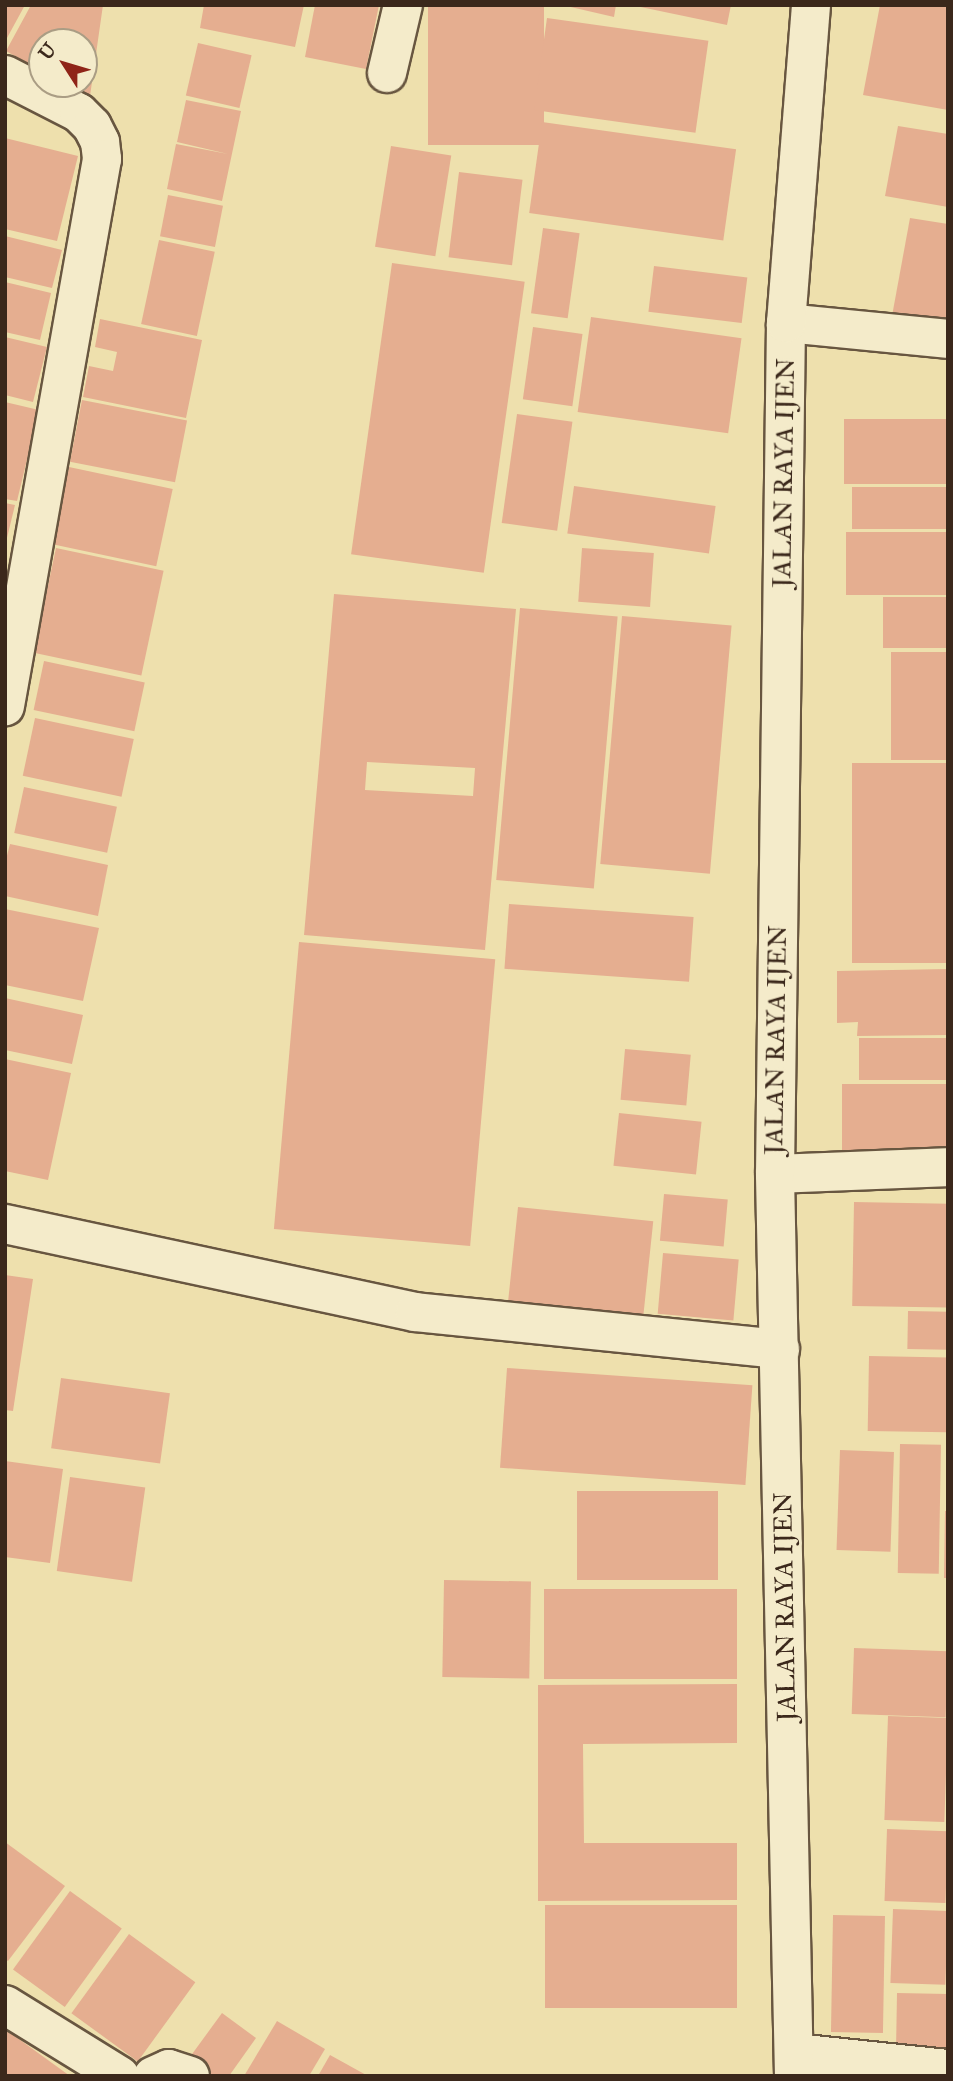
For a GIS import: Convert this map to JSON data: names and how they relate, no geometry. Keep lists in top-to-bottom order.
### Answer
{
  "streets": {
    "street": ["JALAN RAYA IJEN"]
  },
  "north": "top left"
}
